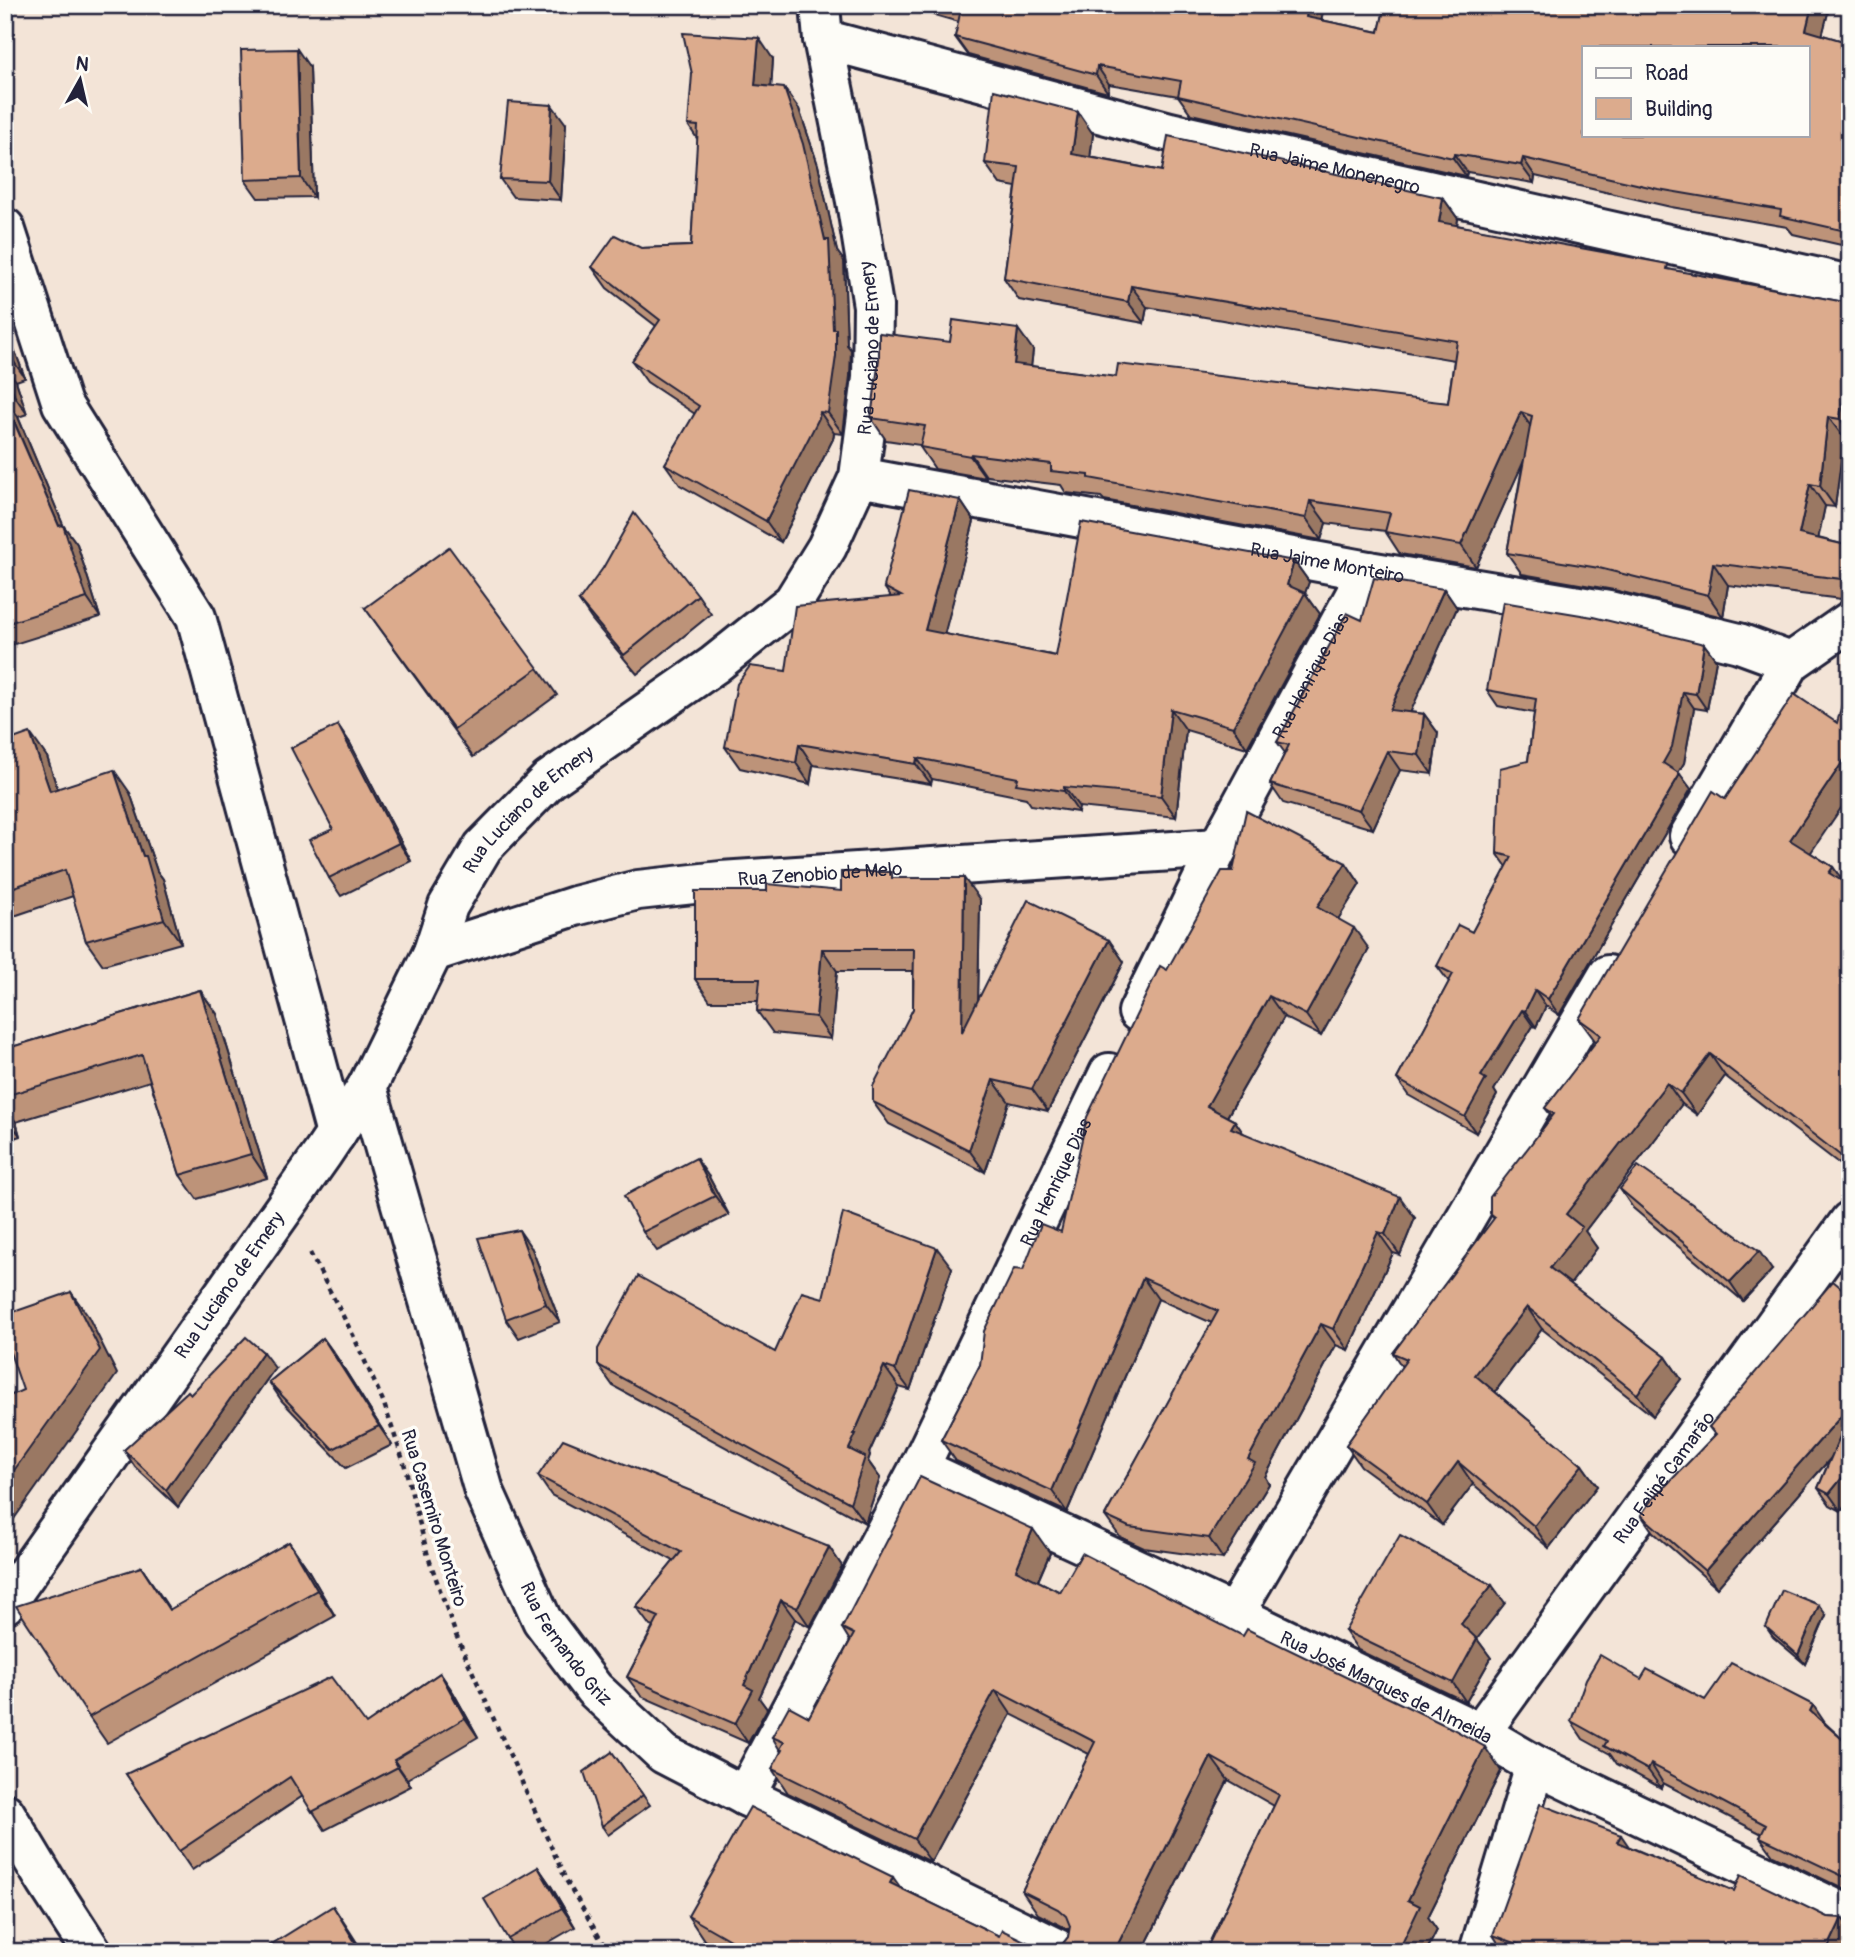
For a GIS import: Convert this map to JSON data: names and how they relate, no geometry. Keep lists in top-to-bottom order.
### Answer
{
  "streets": {
    "street": [
      "Rua Jaime Monenegro",
      "Rua Luciano de Emery",
      "Rua Jaime Monteiro",
      "Rua Henrique Dias",
      "Rua Zenobio de Melo",
      "Rua Felipé Camarão",
      "Rua Fernando Griz",
      "Rua José Marques de Almeida"
    ],
    "path": ["Rua Casemiro Monteiro"]
  },
  "crossings": [
    ["Rua Jaime Monenegro", "Rua Luciano de Emery"],
    ["Rua Luciano de Emery", "Rua Jaime Monteiro"],
    ["Rua Luciano de Emery", "Rua Zenobio de Melo"],
    ["Rua Luciano de Emery", "Rua Casemiro Monteiro"],
    ["Rua Luciano de Emery", "Rua Fernando Griz"],
    ["Rua Jaime Monteiro", "Rua Henrique Dias"],
    ["Rua Henrique Dias", "Rua Zenobio de Melo"],
    ["Rua Henrique Dias", "Rua Fernando Griz"],
    ["Rua Henrique Dias", "Rua José Marques de Almeida"],
    ["Rua Felipé Camarão", "Rua José Marques de Almeida"]
  ],
  "legend": ["Road", "Building"],
  "north": "top"
}
